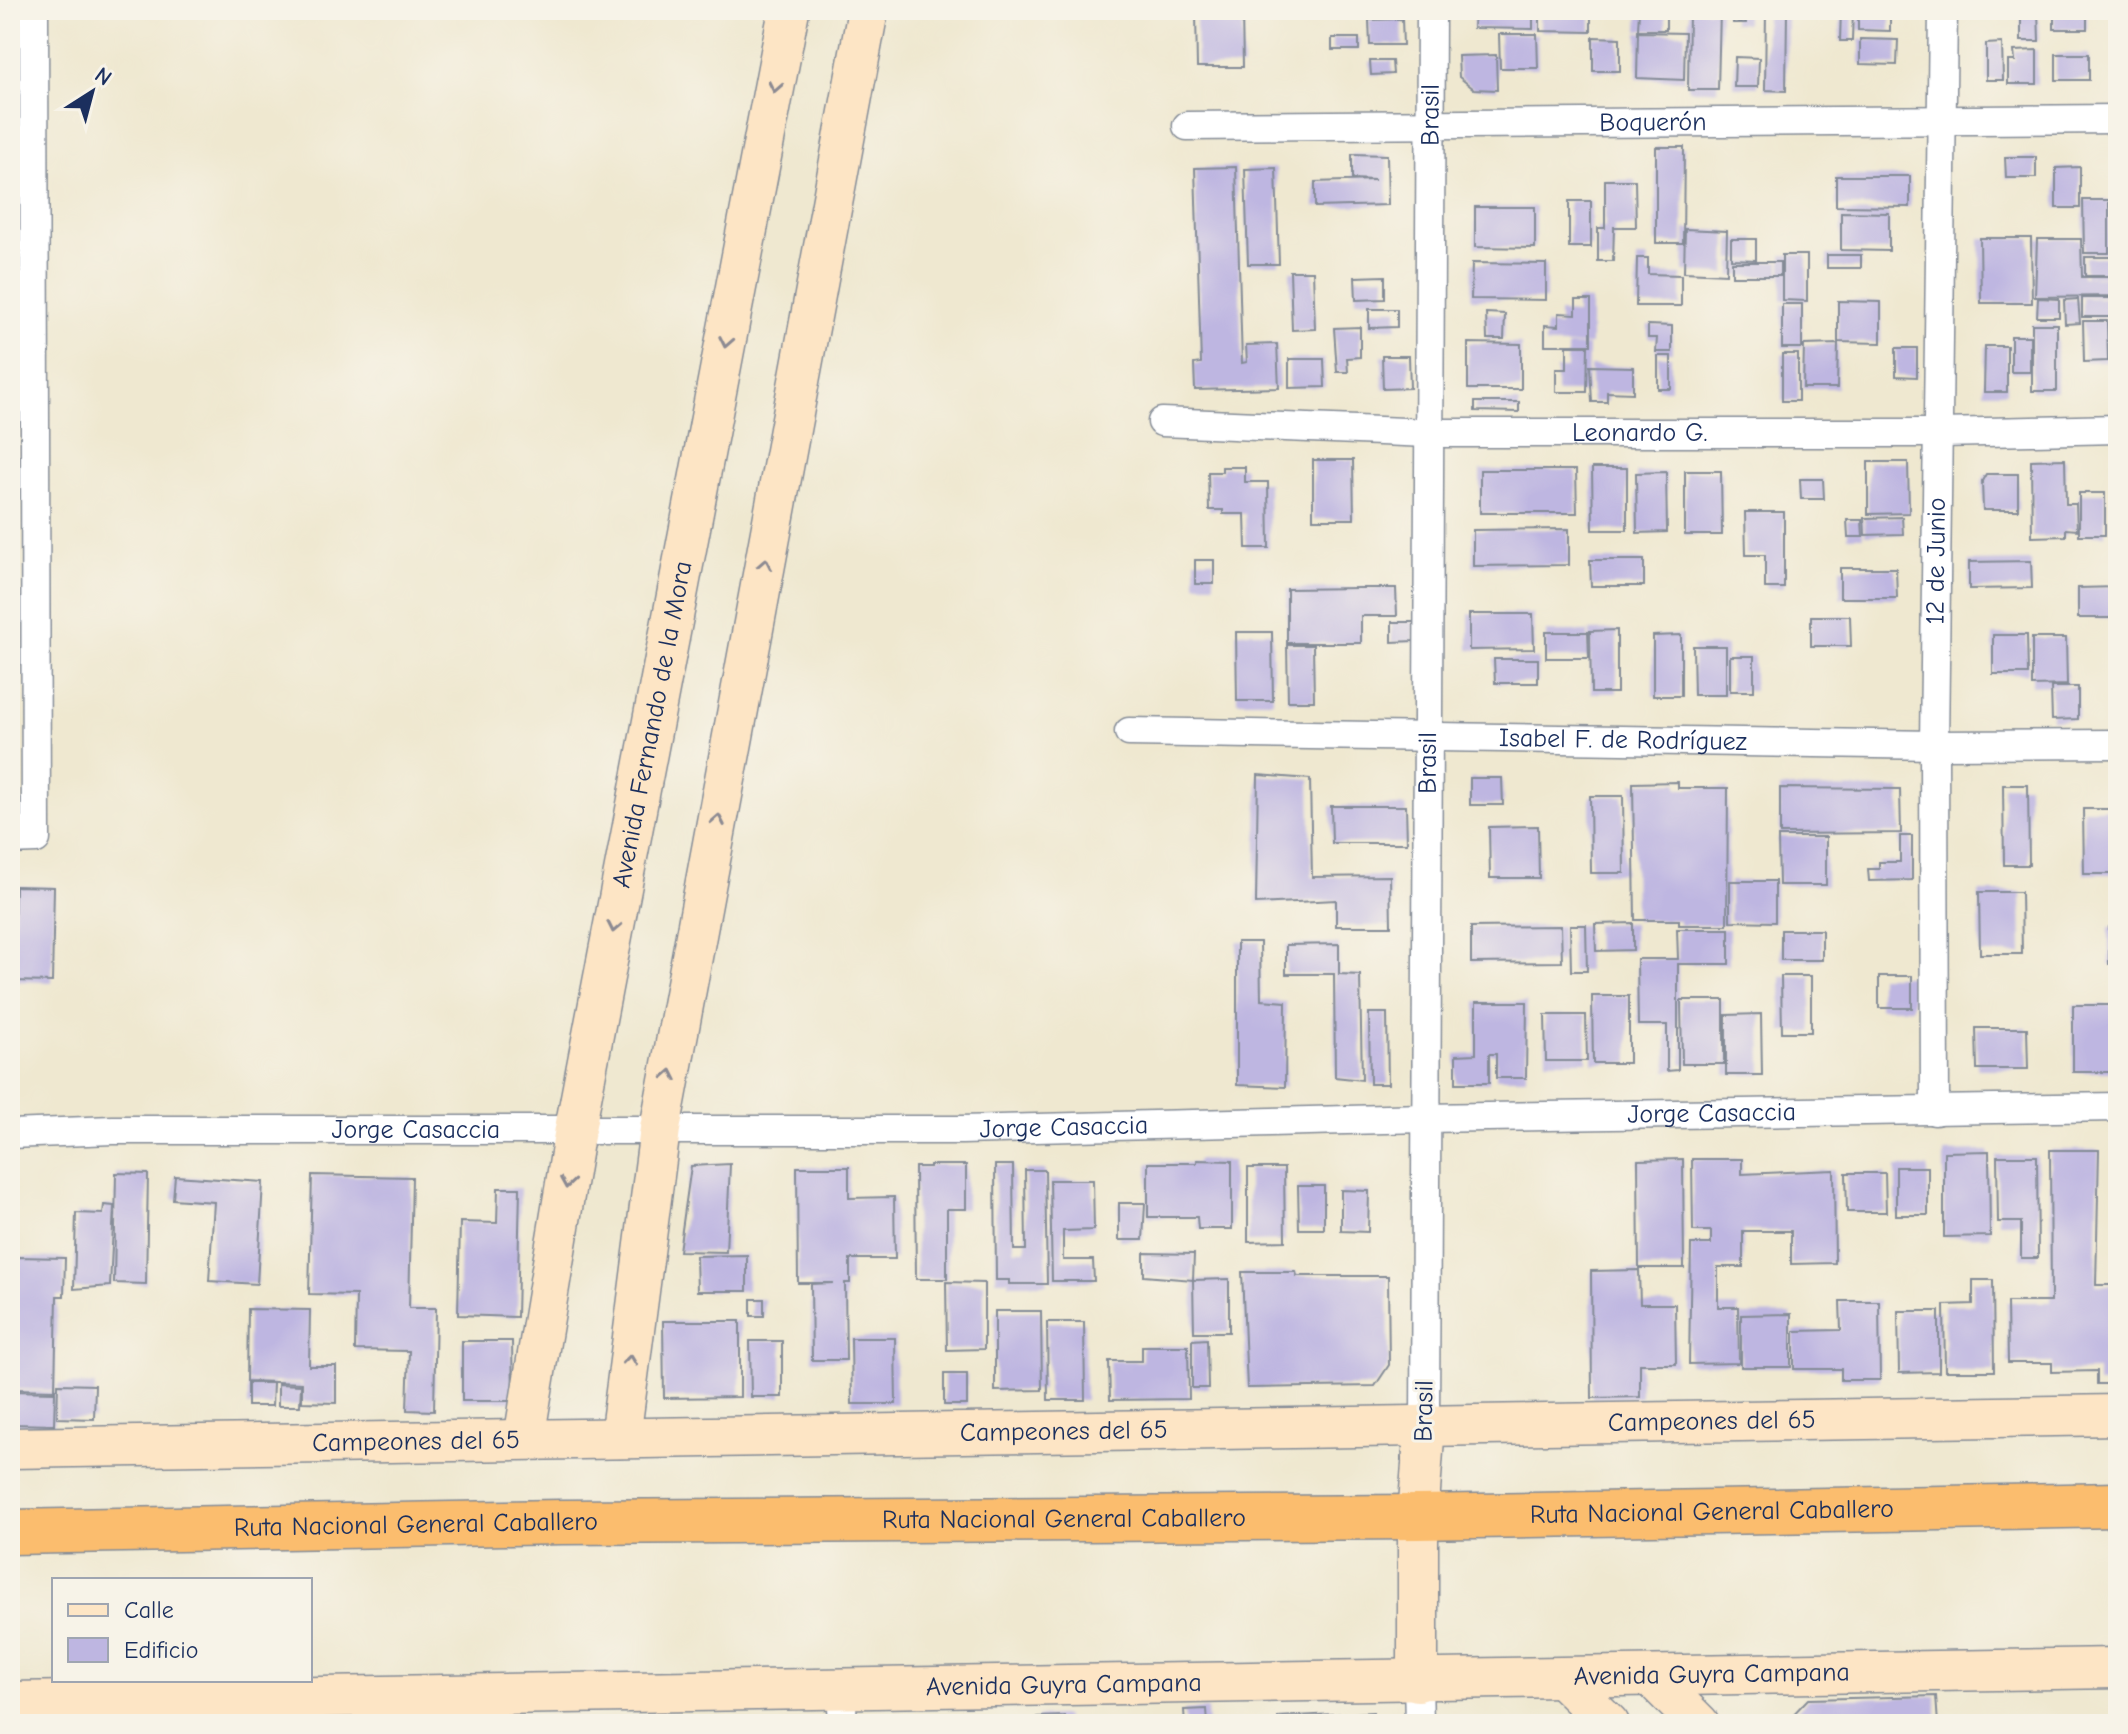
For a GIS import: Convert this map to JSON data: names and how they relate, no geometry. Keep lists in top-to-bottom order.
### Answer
{
  "streets": {
    "highway": ["Ruta Nacional General Caballero"],
    "street": [
      "Brasil",
      "Boquerón",
      "Leonardo G.",
      "12 de Junio",
      "Avenida Fernando de la Mora",
      "Isabel F. de Rodríguez",
      "Jorge Casaccia",
      "Campeones del 65",
      "Avenida Guyra Campana"
    ]
  },
  "crossings": [
    ["Brasil", "Boquerón"],
    ["Brasil", "Leonardo G."],
    ["Brasil", "Isabel F. de Rodríguez"],
    ["Brasil", "Jorge Casaccia"],
    ["Brasil", "Campeones del 65"],
    ["Brasil", "Ruta Nacional General Caballero"],
    ["Brasil", "Avenida Guyra Campana"],
    ["Boquerón", "12 de Junio"],
    ["Leonardo G.", "12 de Junio"],
    ["12 de Junio", "Isabel F. de Rodríguez"],
    ["12 de Junio", "Jorge Casaccia"],
    ["Avenida Fernando de la Mora", "Jorge Casaccia"],
    ["Avenida Fernando de la Mora", "Campeones del 65"]
  ],
  "legend": ["Calle", "Edificio"],
  "north": "top right"
}
